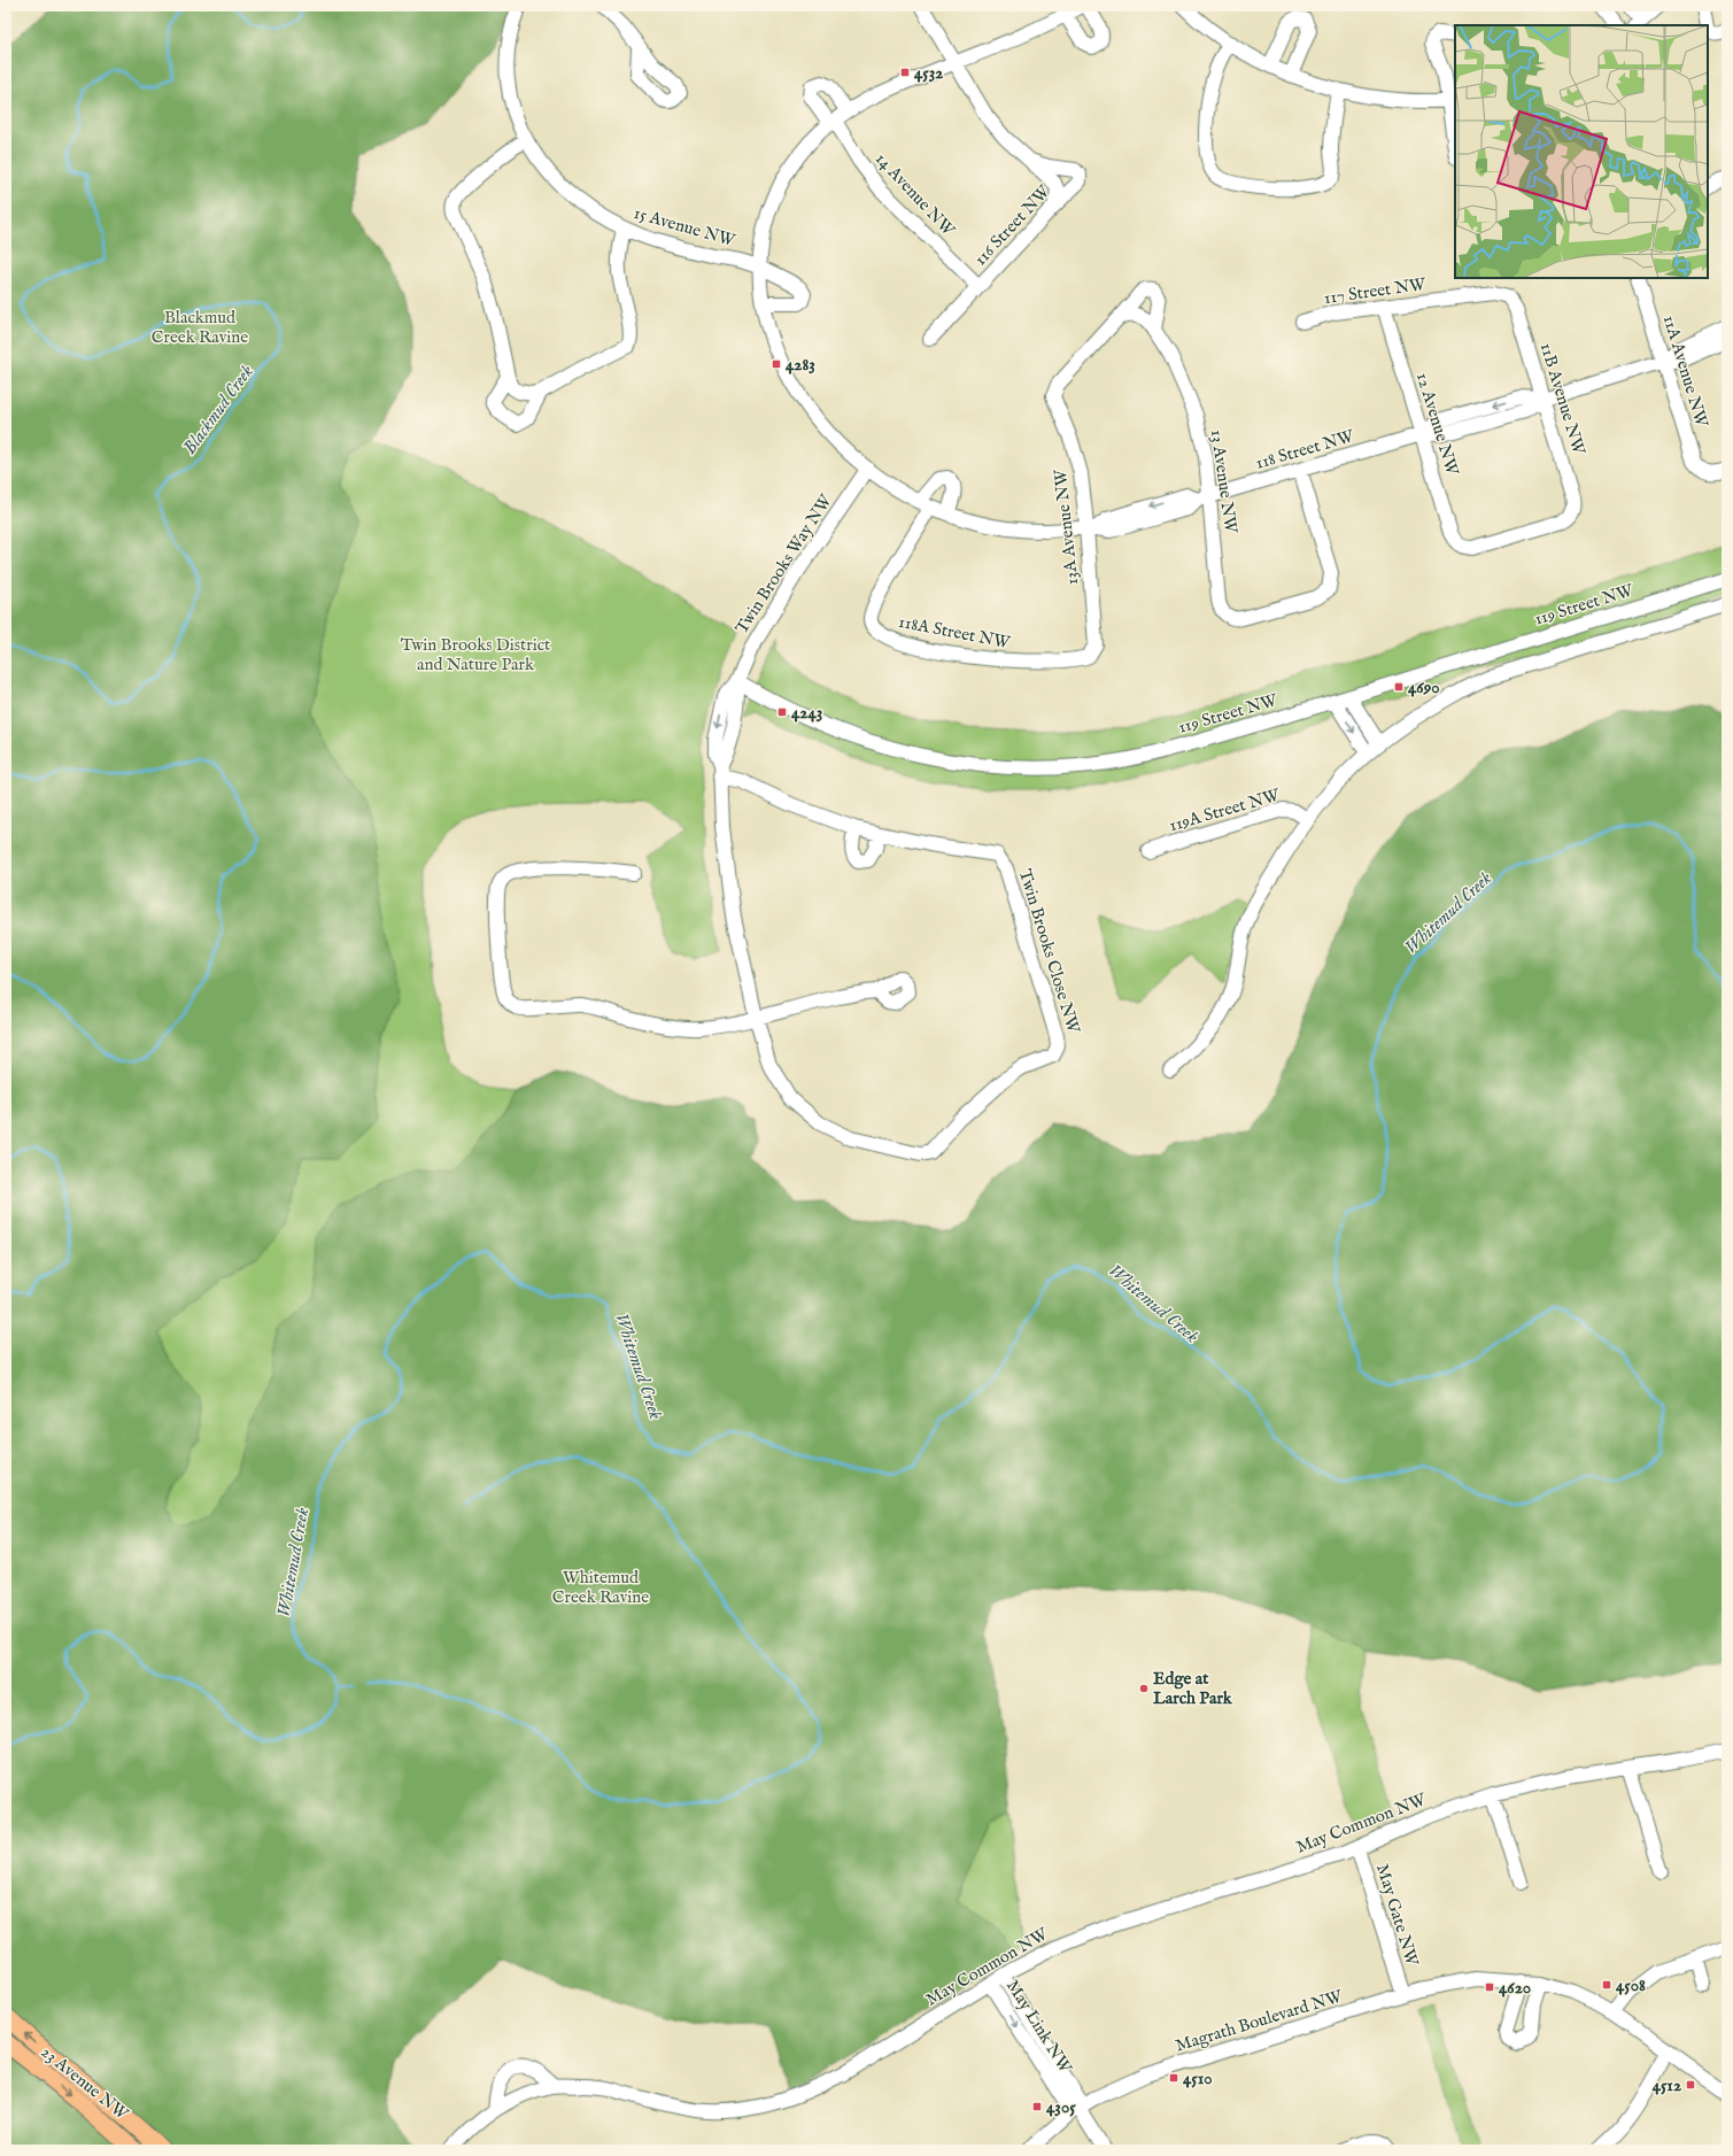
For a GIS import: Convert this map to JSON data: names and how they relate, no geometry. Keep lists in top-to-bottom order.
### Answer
{
  "streets": {
    "main road": ["23 Avenue NW"],
    "street": [
      "14 Avenue NW",
      "116 Street NW",
      "15 Avenue NW",
      "117 Street NW",
      "11A Avenue NW",
      "11B Avenue NW",
      "12 Avenue NW",
      "118 Street NW",
      "13 Avenue NW",
      "13A Avenue NW",
      "Twin Brooks Way NW",
      "119 Street NW",
      "118A Street NW",
      "119A Street NW",
      "Twin Brooks Close NW",
      "May Common NW",
      "May Gate NW",
      "Magrath Boulevard NW",
      "May Link NW"
    ]
  },
  "crossings": [
    ["14 Avenue NW", "116 Street NW"],
    ["117 Street NW", "11B Avenue NW"],
    ["117 Street NW", "12 Avenue NW"],
    ["11A Avenue NW", "118 Street NW"],
    ["11B Avenue NW", "12 Avenue NW"],
    ["11B Avenue NW", "118 Street NW"],
    ["12 Avenue NW", "118 Street NW"],
    ["118 Street NW", "13 Avenue NW"],
    ["118 Street NW", "13A Avenue NW"],
    ["118 Street NW", "Twin Brooks Way NW"],
    ["118 Street NW", "118A Street NW"],
    ["13 Avenue NW", "13A Avenue NW"],
    ["13A Avenue NW", "118A Street NW"],
    ["Twin Brooks Way NW", "119 Street NW"],
    ["Twin Brooks Way NW", "Twin Brooks Close NW"],
    ["119 Street NW", "Twin Brooks Close NW"],
    ["May Common NW", "May Gate NW"],
    ["May Common NW", "May Link NW"],
    ["May Gate NW", "Magrath Boulevard NW"],
    ["Magrath Boulevard NW", "May Link NW"]
  ],
  "water": ["Blackmud Creek", "Whitemud Creek"],
  "parks": ["Blackmud Creek Ravine", "Twin Brooks District and Nature Park", "Whitemud Creek Ravine"],
  "places": {
    "transit": [
      "4532",
      "4283",
      "4690",
      "4243",
      "4508",
      "4620",
      "4510",
      "4512",
      "4305"
    ],
    "other": ["Edge at Larch Park"]
  }
}
